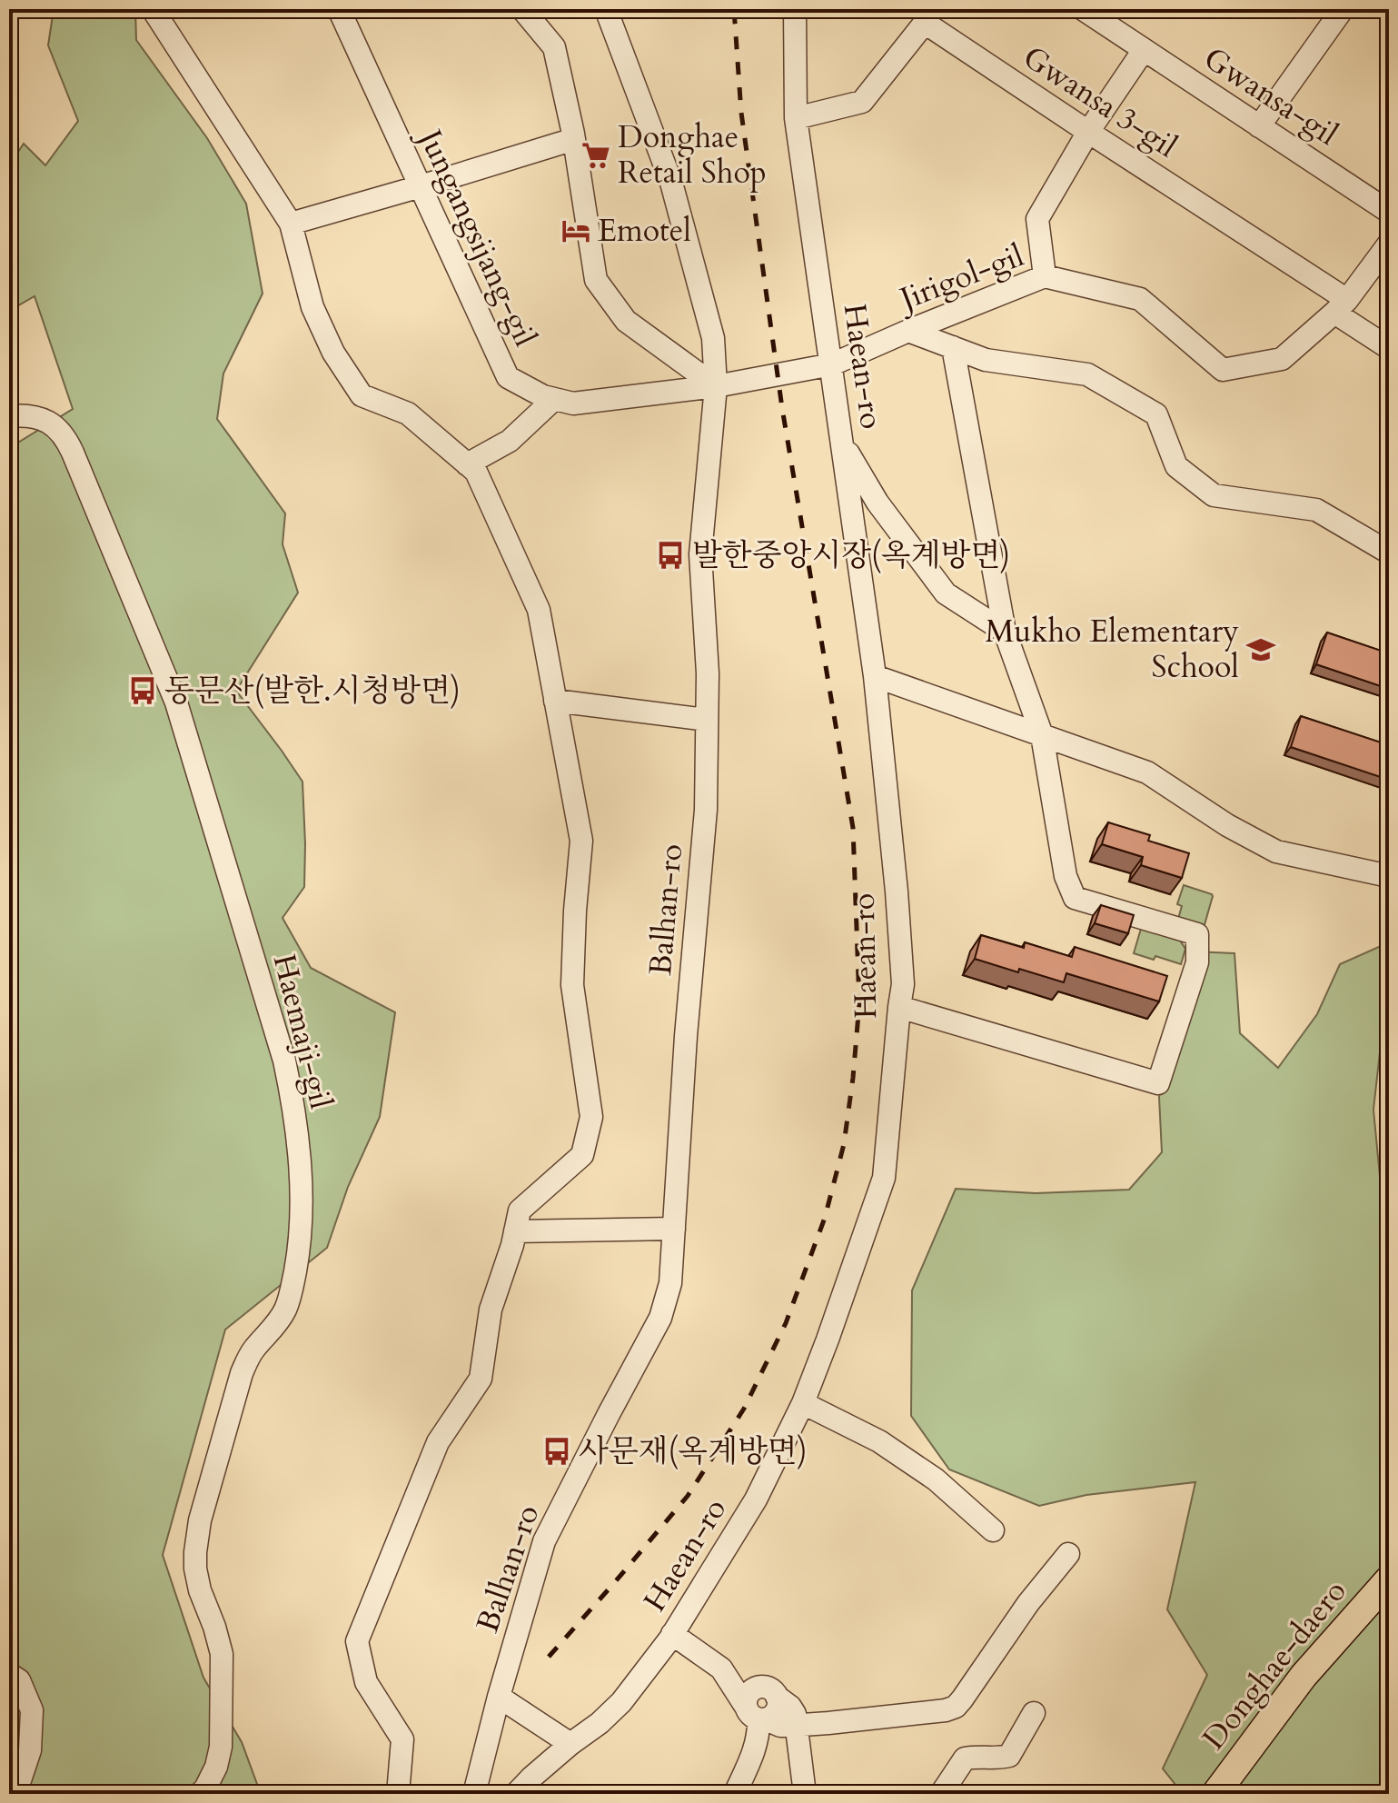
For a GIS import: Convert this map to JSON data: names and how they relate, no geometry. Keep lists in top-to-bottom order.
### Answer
{
  "streets": {
    "main road": ["Donghae-daero"],
    "street": [
      "Gwansa-gil",
      "Gwansa 3-gil",
      "Jungangsijang-gil",
      "Jirigol-gil",
      "Haean-ro",
      "Balhan-ro",
      "Haemaji-gil"
    ]
  },
  "crossings": [
    ["Gwansa 3-gil", "Jirigol-gil"],
    ["Gwansa 3-gil", "Haean-ro"],
    ["Jungangsijang-gil", "Jirigol-gil"],
    ["Jungangsijang-gil", "Balhan-ro"],
    ["Jirigol-gil", "Haean-ro"],
    ["Jirigol-gil", "Balhan-ro"]
  ],
  "places": {
    "supermarket": ["Donghae Retail Shop"],
    "hotel": ["Emotel"],
    "bus stop": ["발한중앙시장(옥계방면)", "동문산(발한.시청방면)", "사문재(옥계방면)"],
    "school or university": ["Mukho Elementary School"]
  }
}
